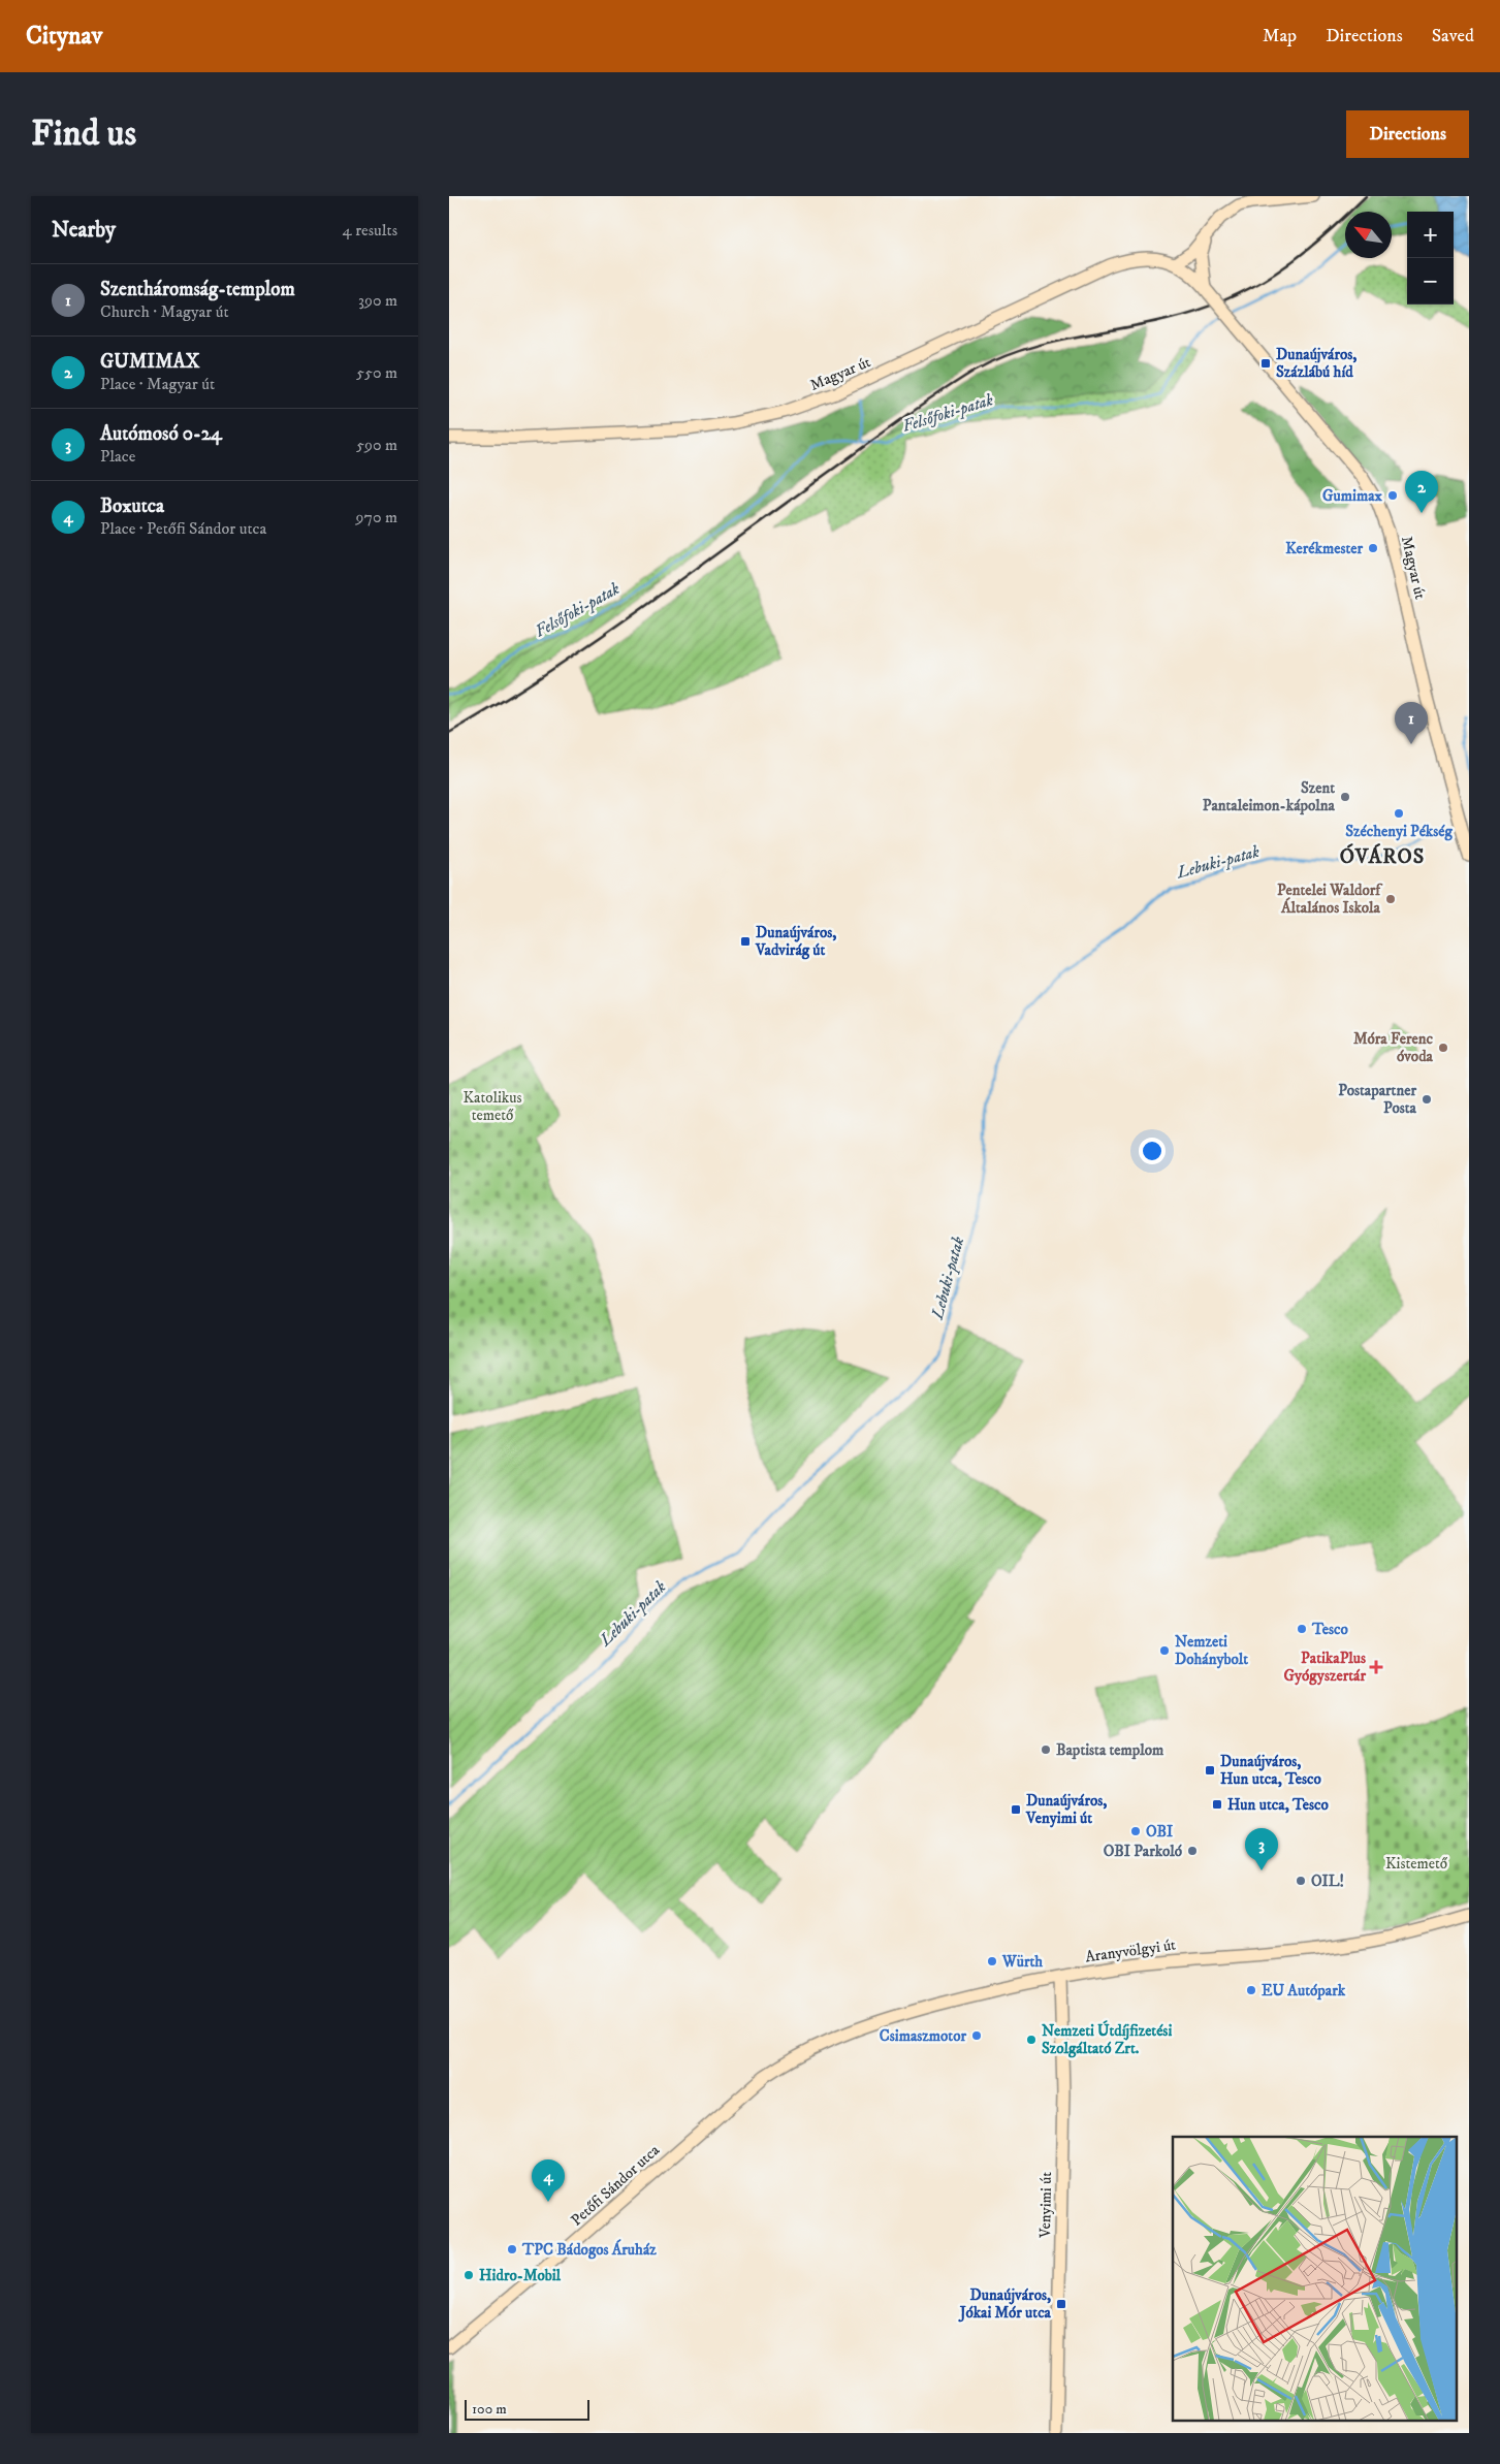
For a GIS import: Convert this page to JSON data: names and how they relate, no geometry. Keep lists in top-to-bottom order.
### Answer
{
  "streets": {
    "street": [
      "Magyar út",
      "Aranyvölgyi út",
      "Petőfi Sándor utca",
      "Venyimi út"
    ]
  },
  "crossings": [
    ["Aranyvölgyi út", "Petőfi Sándor utca"],
    ["Aranyvölgyi út", "Venyimi út"]
  ],
  "districts": ["ÓVÁROS"],
  "water": ["Felsőfoki-patak", "Lebuki-patak"],
  "parks": ["Katolikus temető", "Kistemető"],
  "places": {
    "transit": [
      "Dunaújváros, Százlábú híd",
      "Dunaújváros, Vadvirág út",
      "Dunaújváros, Hun utca, Tesco",
      "Hun utca, Tesco",
      "Dunaújváros, Venyimi út",
      "Dunaújváros, Jókai Mór utca"
    ],
    "other": [
      "Gumimax",
      "Kerékmester",
      "Szent Pantaleimon-kápolna",
      "Széchenyi Pékség",
      "Pentelei Waldorf Általános Iskola",
      "Móra Ferenc óvoda",
      "Postapartner Posta",
      "Tesco",
      "Nemzeti Dohánybolt",
      "Baptista templom",
      "OBI",
      "OBI Parkoló",
      "OIL!",
      "Würth",
      "EU Autópark",
      "Csimaszmotor",
      "Nemzeti Útdíjfizetési Szolgáltató Zrt.",
      "TPC Bádogos Áruház",
      "Hidro-Mobil"
    ],
    "health": ["PatikaPlus Gyógyszertár"]
  },
  "scale_bar": "100 m",
  "north": "top left",
  "page": {
    "header": "Citynav",
    "nav": ["Map", "Directions", "Saved"],
    "buttons": "Directions",
    "title": "Find us",
    "heading": ["Nearby", "4 results"],
    "map_buttons": ["+", "−"],
    "list": [
      {
        "mark": "1",
        "name": "Szentháromság-templom",
        "note": "Church · Magyar út",
        "value": "390 m"
      },
      {
        "mark": "2",
        "name": "GUMIMAX",
        "note": "Place · Magyar út",
        "value": "550 m"
      },
      {
        "mark": "3",
        "name": "Autómosó 0-24",
        "note": "Place",
        "value": "590 m"
      },
      {
        "mark": "4",
        "name": "Boxutca",
        "note": "Place · Petőfi Sándor utca",
        "value": "970 m"
      }
    ],
    "pins": [
      "2",
      "1",
      "3",
      "4"
    ],
    "scale": "100 m"
  }
}
